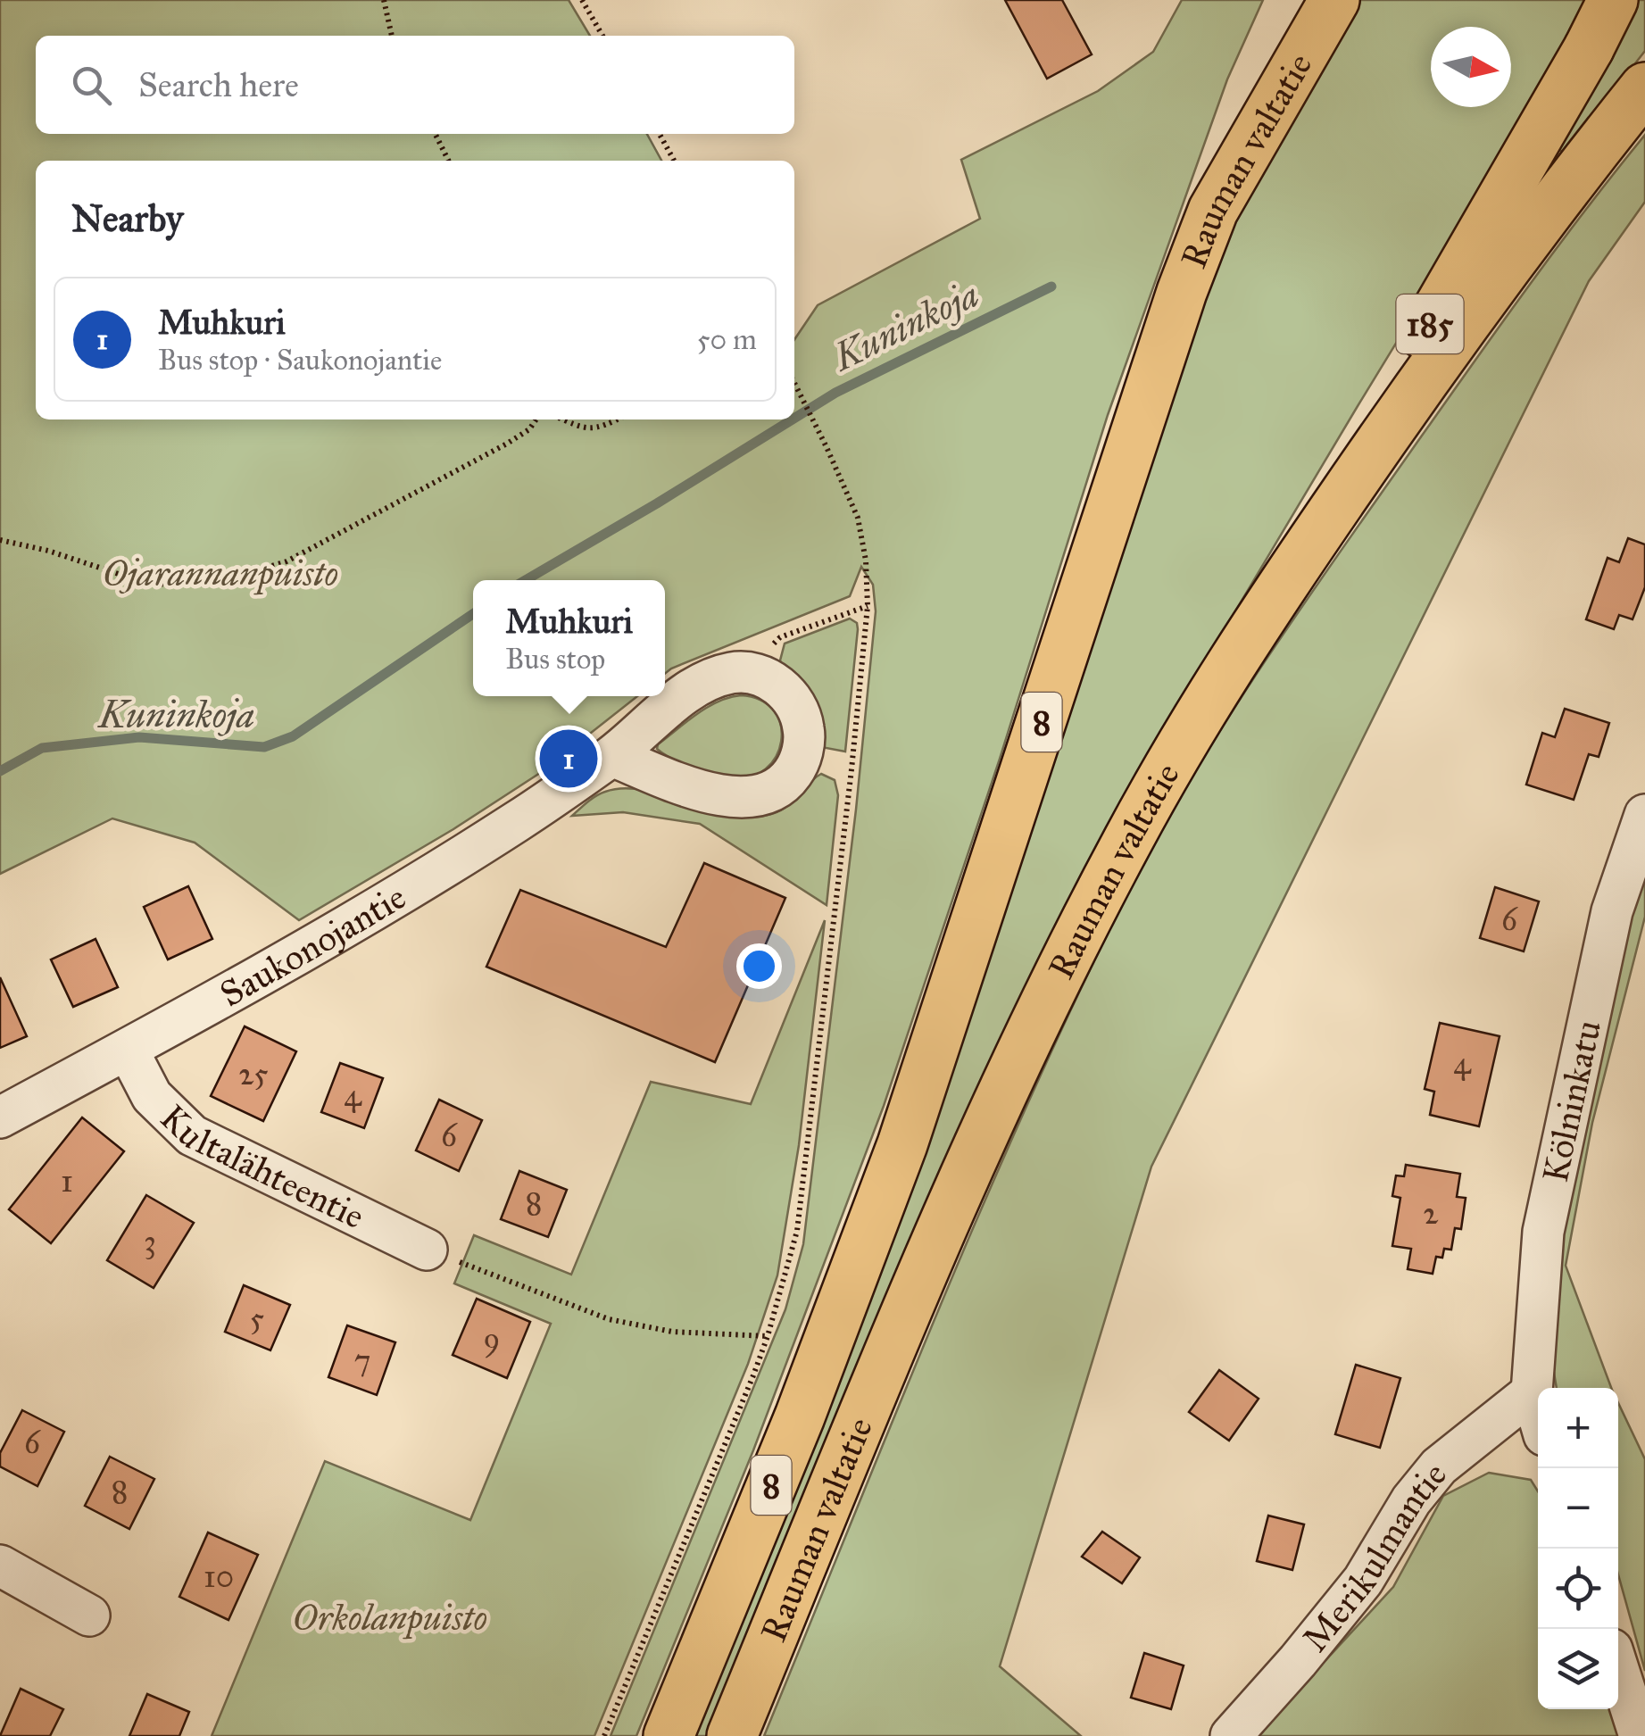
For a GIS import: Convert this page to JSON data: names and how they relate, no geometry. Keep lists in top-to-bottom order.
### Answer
{
  "streets": {
    "main road": ["Rauman valtatie", "185", "8"],
    "street": [
      "Saukonojantie",
      "Kölninkatu",
      "Kultalähteentie",
      "Merikulmantie"
    ]
  },
  "crossings": [
    ["Rauman valtatie", "185"],
    ["Saukonojantie", "Kultalähteentie"],
    ["Kölninkatu", "Merikulmantie"]
  ],
  "water": ["Kuninkoja"],
  "parks": ["Ojarannanpuisto", "Orkolanpuisto"],
  "house_numbers": [
    "6",
    "4",
    "25",
    "4",
    "6",
    "1",
    "8",
    "2",
    "3",
    "5",
    "9",
    "7",
    "6",
    "8",
    "10"
  ],
  "north": "right",
  "page": {
    "search": "Search here",
    "heading": "Nearby",
    "list": [
      {
        "mark": "1",
        "name": "Muhkuri",
        "note": "Bus stop · Saukonojantie",
        "value": "50 m"
      }
    ],
    "popup": ["Muhkuri", "Bus stop"],
    "pins": "1",
    "map_buttons": ["+", "−"]
  }
}
